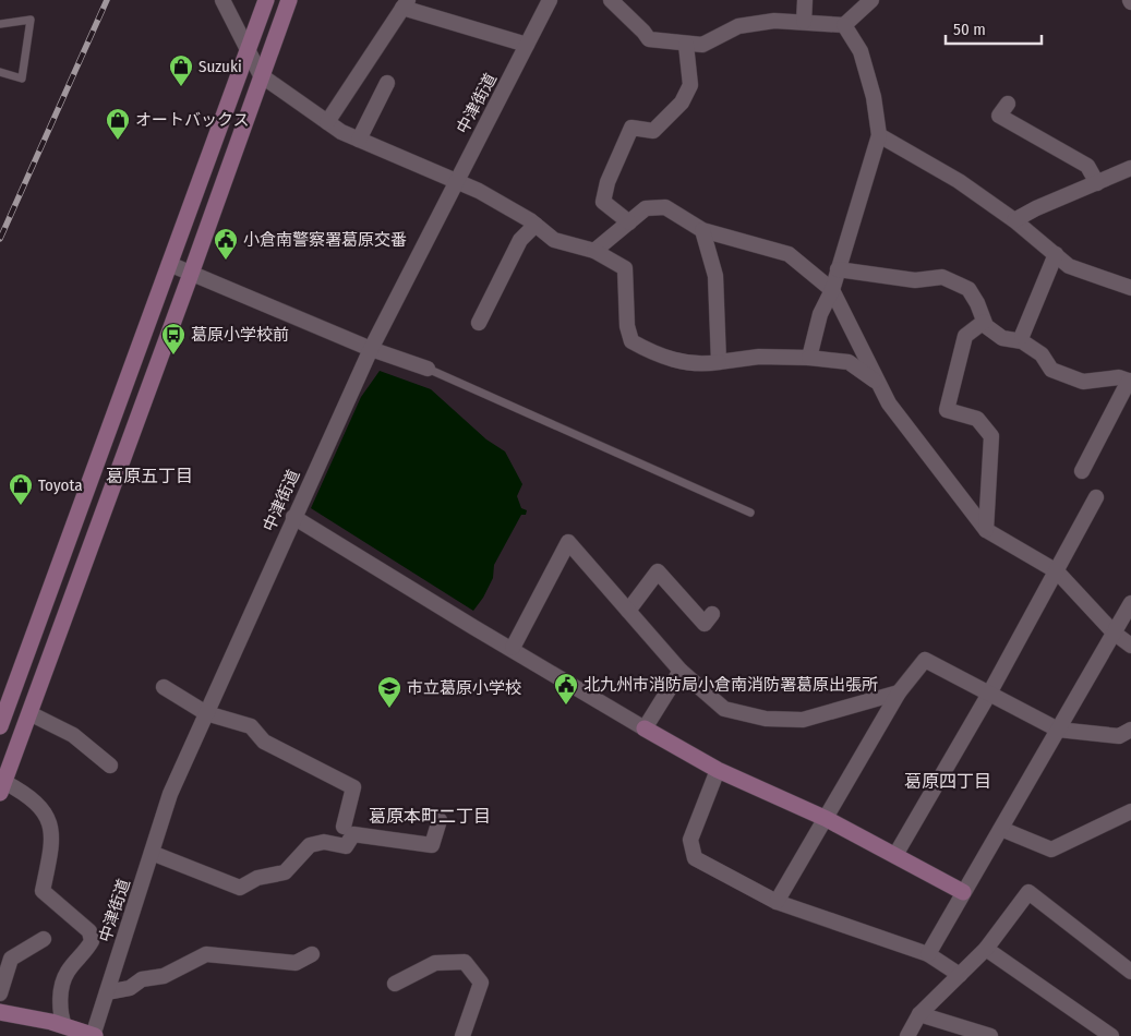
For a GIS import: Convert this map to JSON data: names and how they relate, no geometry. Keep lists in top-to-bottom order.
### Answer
{
  "streets": {
    "street": ["中津街道"]
  },
  "districts": ["葛原五丁目", "葛原四丁目", "葛原本町二丁目"],
  "places": {
    "shop": ["Suzuki", "オートバックス", "Toyota"],
    "public building": ["小倉南警察署葛原交番", "北九州市消防局小倉南消防署葛原出張所"],
    "bus stop": ["葛原小学校前"],
    "school or university": ["市立葛原小学校"]
  },
  "scale_bar": "50 m"
}
